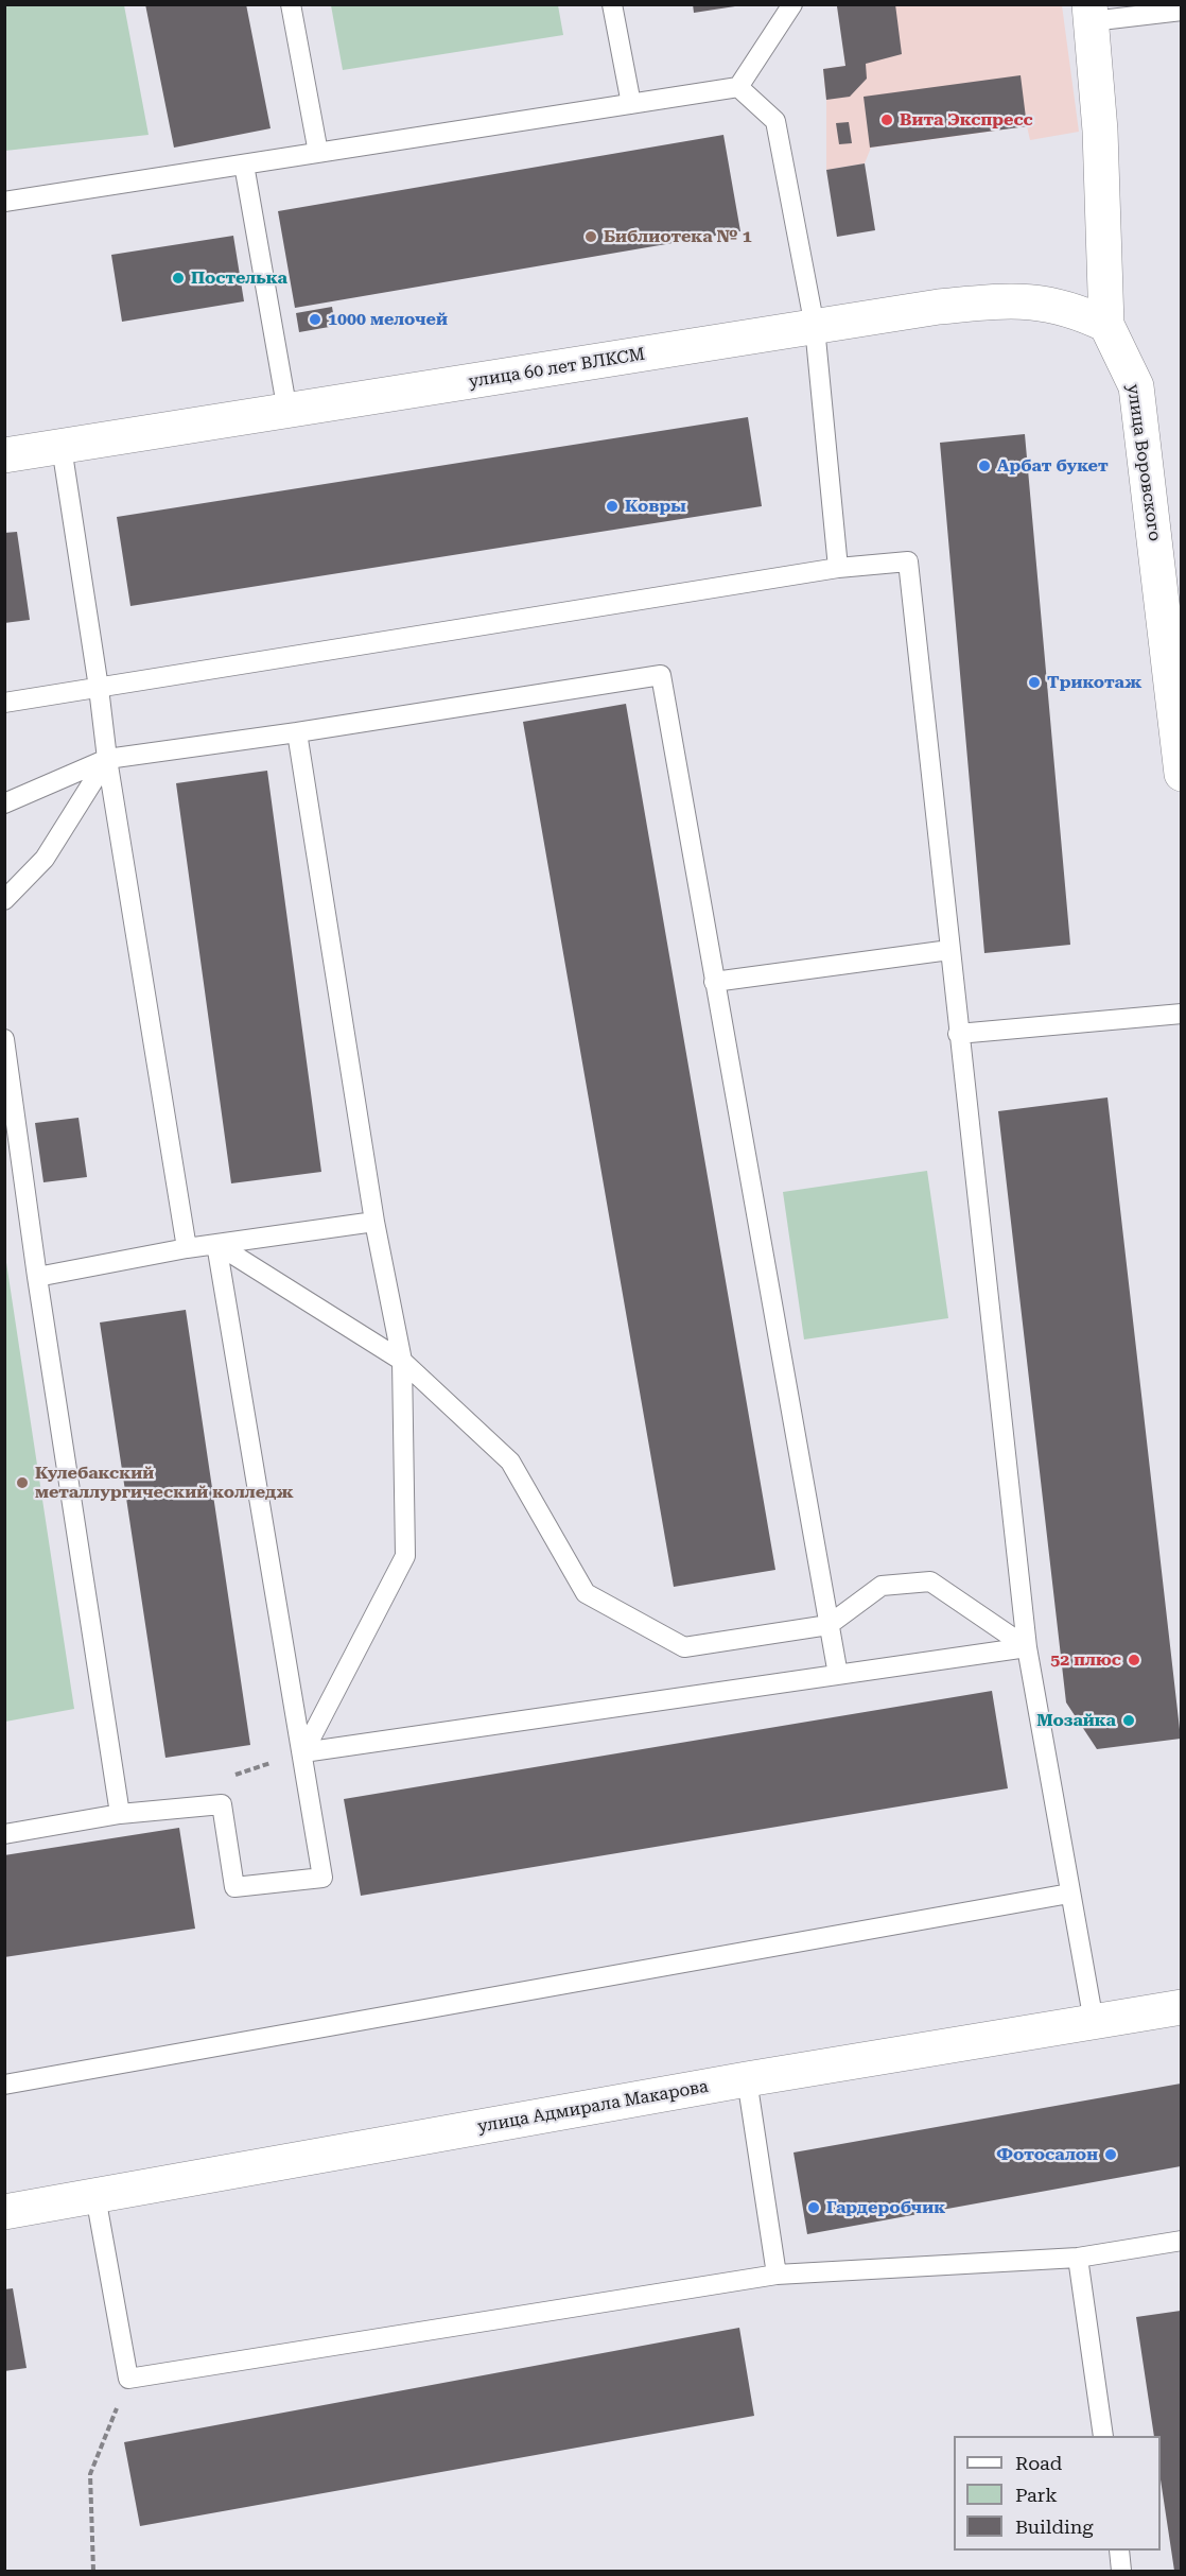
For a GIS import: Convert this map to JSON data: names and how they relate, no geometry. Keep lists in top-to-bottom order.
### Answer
{
  "streets": {
    "street": ["улица 60 лет ВЛКСМ", "улица Воровского", "улица Адмирала Макарова"]
  },
  "crossings": [
    ["улица 60 лет ВЛКСМ", "улица Воровского"]
  ],
  "places": [
    "Вита Экспресс",
    "Библиотека № 1",
    "Постелька",
    "1000 мелочей",
    "Арбат букет",
    "Ковры",
    "Трикотаж",
    "Кулебакский металлургический колледж",
    "52 плюс",
    "Мозайка",
    "Фотосалон",
    "Гардеробчик"
  ],
  "legend": ["Road", "Park", "Building"]
}
